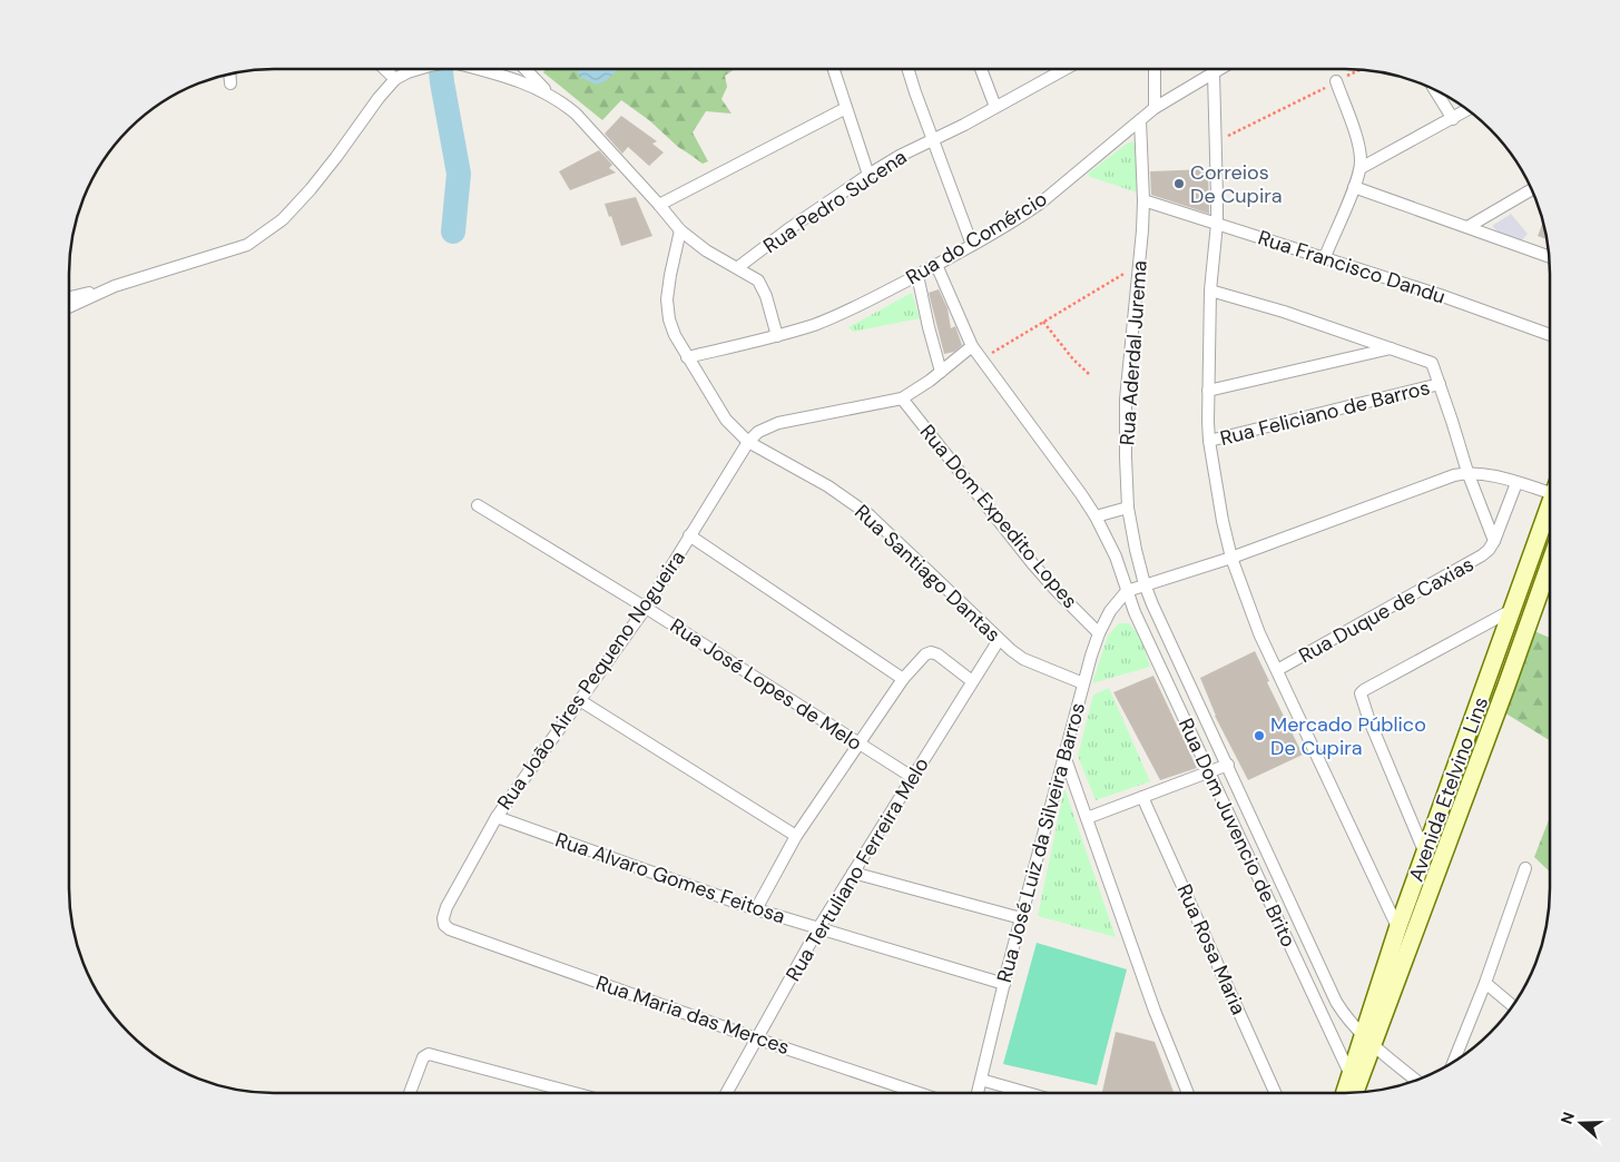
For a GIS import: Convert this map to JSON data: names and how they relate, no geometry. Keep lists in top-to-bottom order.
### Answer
{
  "streets": {
    "main road": ["Avenida Etelvino Lins"],
    "street": [
      "Rua Pedro Sucena",
      "Rua do Comércio",
      "Rua Francisco Dandu",
      "Rua Aderdal Jurema",
      "Rua Feliciano de Barros",
      "Rua Dom Expedito Lopes",
      "Rua Santiago Dantas",
      "Rua Duque de Caxias",
      "Rua João Aires Pequeno Nogueira",
      "Rua José Lopes de Melo",
      "Rua Dom Juvencio de Brito",
      "Rua José Luiz da Silveira Barros",
      "Rua Tertuliano Ferreira Melo",
      "Rua Alvaro Gomes Feitosa",
      "Rua Rosa Maria",
      "Rua Maria das Merces"
    ]
  },
  "crossings": [
    ["Rua do Comércio", "Rua Aderdal Jurema"],
    ["Rua do Comércio", "Rua Santiago Dantas"],
    ["Rua do Comércio", "Rua Dom Juvencio de Brito"],
    ["Rua Francisco Dandu", "Rua Aderdal Jurema"],
    ["Rua Aderdal Jurema", "Rua Dom Juvencio de Brito"],
    ["Rua Dom Expedito Lopes", "Rua José Luiz da Silveira Barros"],
    ["Rua Santiago Dantas", "Rua João Aires Pequeno Nogueira"],
    ["Rua Santiago Dantas", "Rua José Luiz da Silveira Barros"],
    ["Rua Santiago Dantas", "Rua Tertuliano Ferreira Melo"],
    ["Rua João Aires Pequeno Nogueira", "Rua José Lopes de Melo"],
    ["Rua João Aires Pequeno Nogueira", "Rua Alvaro Gomes Feitosa"],
    ["Rua João Aires Pequeno Nogueira", "Rua Maria das Merces"],
    ["Rua José Lopes de Melo", "Rua Tertuliano Ferreira Melo"],
    ["Avenida Etelvino Lins", "Rua Dom Juvencio de Brito"],
    ["Rua Dom Juvencio de Brito", "Rua José Luiz da Silveira Barros"],
    ["Rua José Luiz da Silveira Barros", "Rua Alvaro Gomes Feitosa"],
    ["Rua Tertuliano Ferreira Melo", "Rua Alvaro Gomes Feitosa"],
    ["Rua Tertuliano Ferreira Melo", "Rua Maria das Merces"]
  ],
  "places": ["Correios De Cupira", "Mercado Público De Cupira"],
  "north": "left"
}
